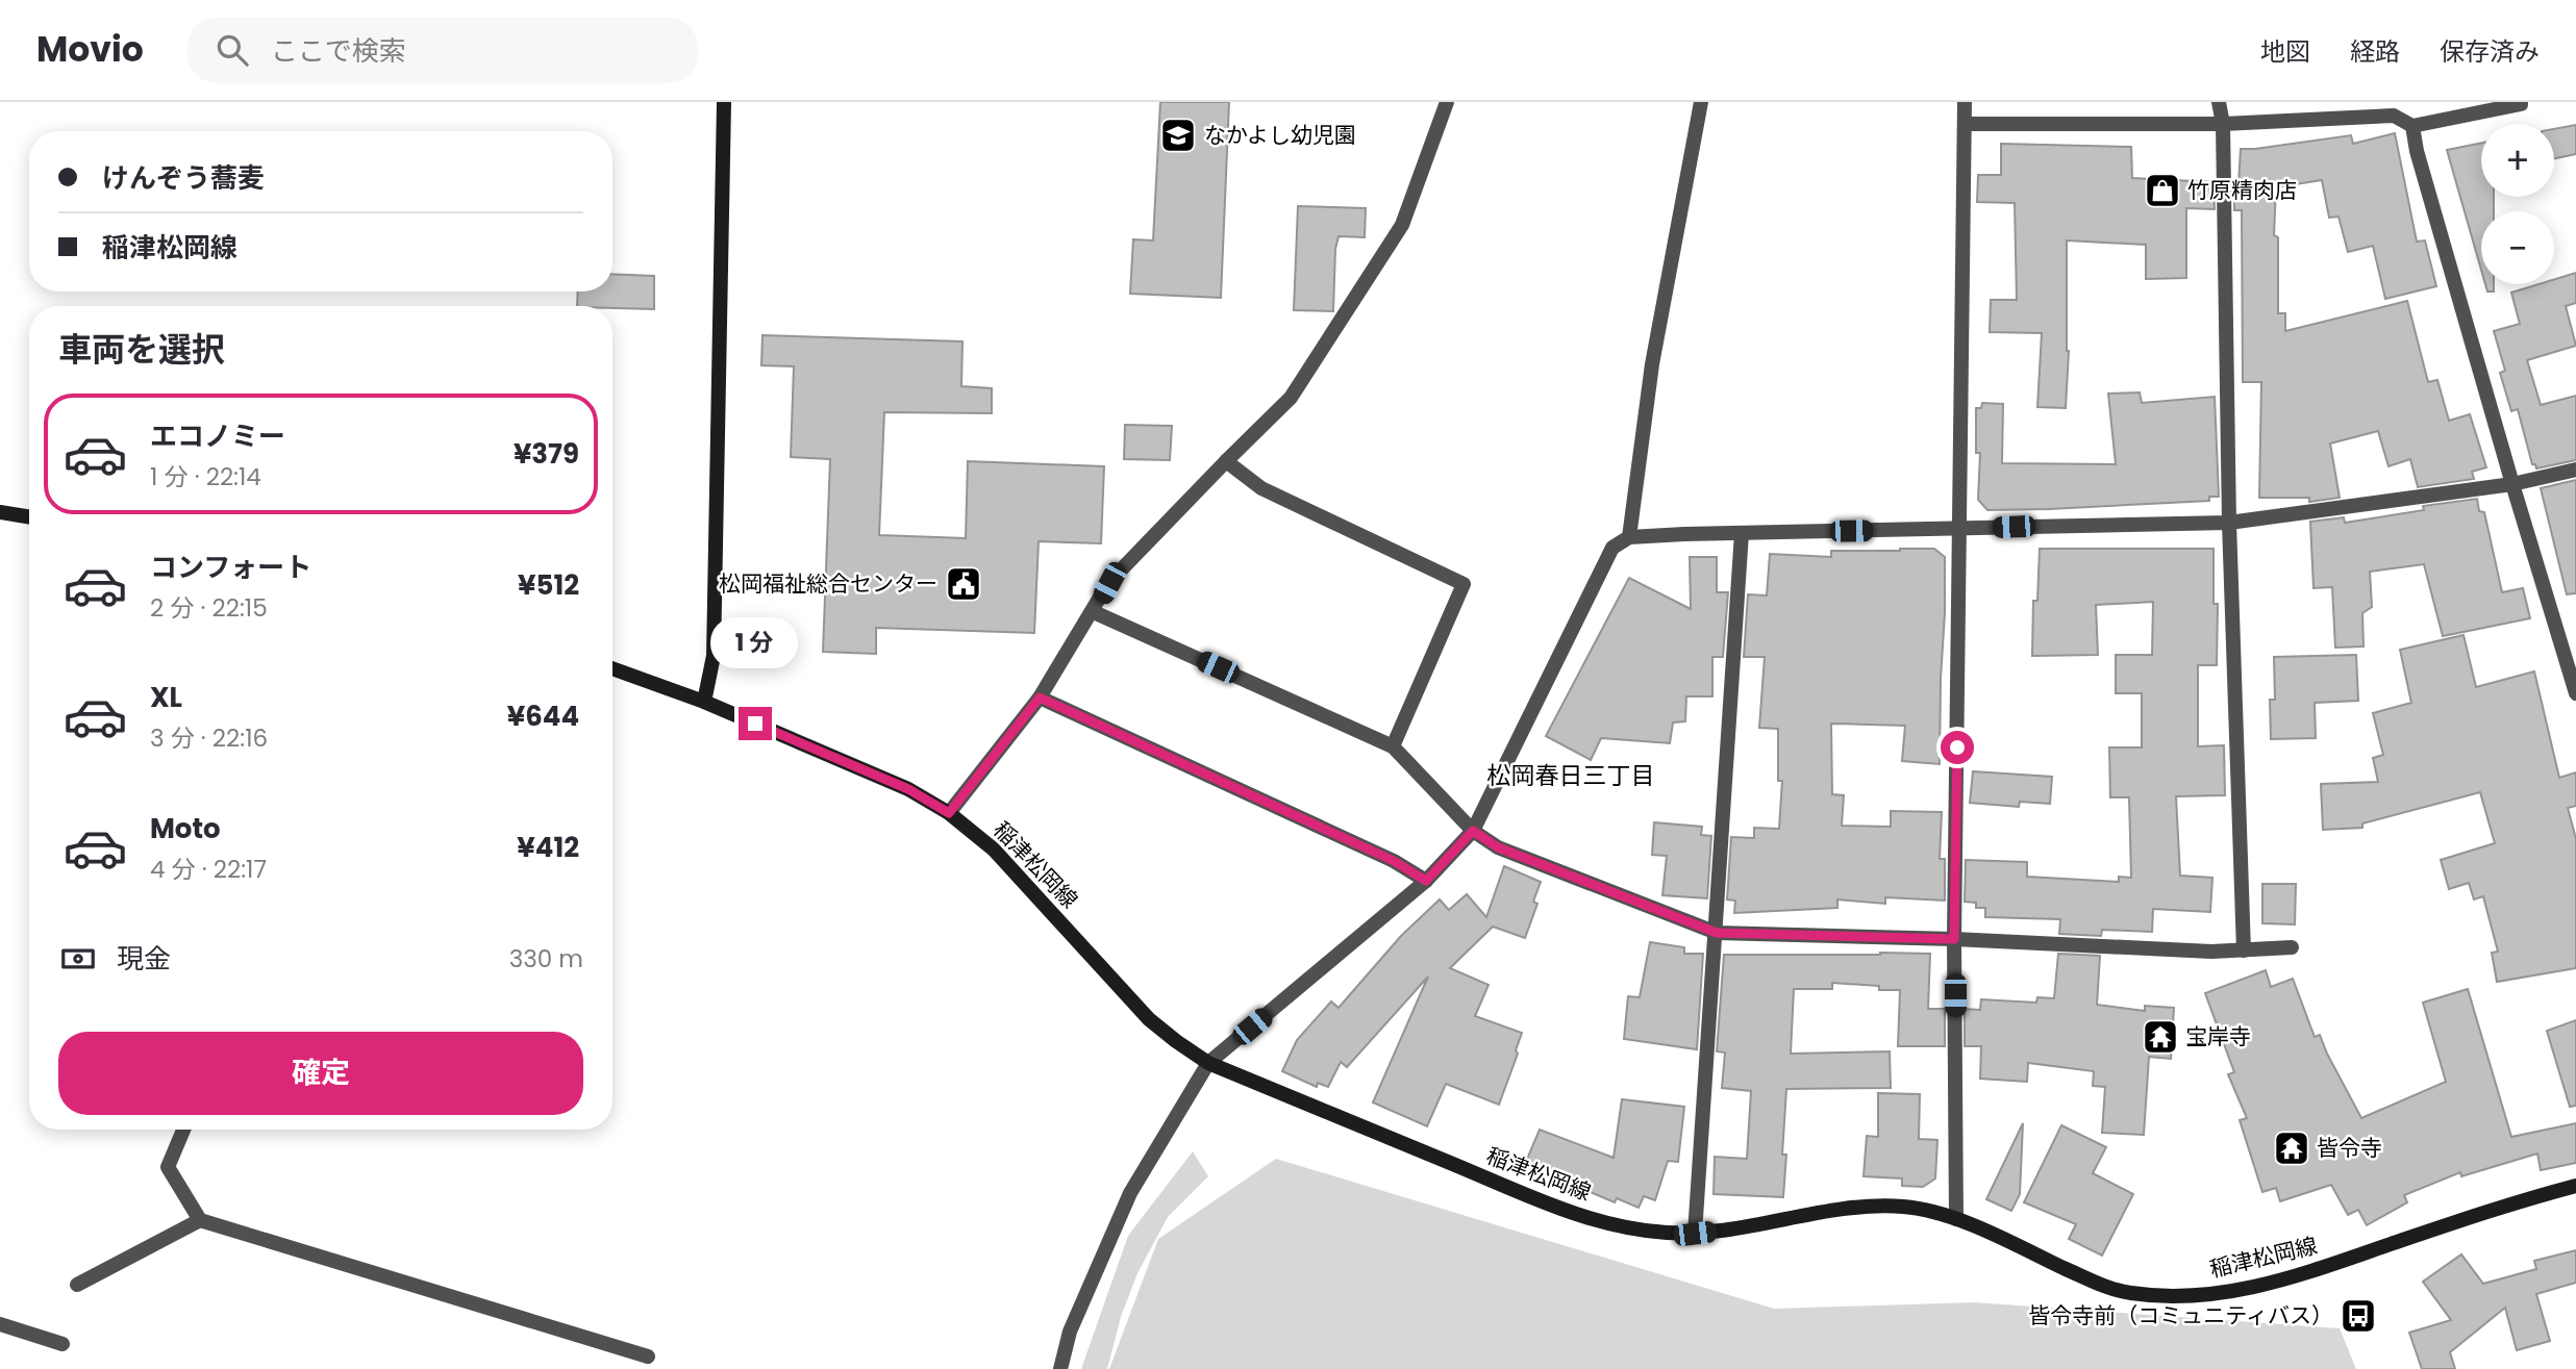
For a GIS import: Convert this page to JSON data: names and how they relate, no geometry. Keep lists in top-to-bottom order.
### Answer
{
  "streets": {
    "main road": ["稲津松岡線"]
  },
  "districts": ["松岡春日三丁目"],
  "places": {
    "school or university": ["なかよし幼児園"],
    "shop": ["竹原精肉店"],
    "public building": ["松岡福祉総合センター"],
    "temple": ["宝岸寺", "皆令寺"],
    "bus stop": ["皆令寺前（コミュニティバス）"]
  },
  "page": {
    "header": "Movio",
    "search": "ここで検索",
    "nav": ["地図", "経路", "保存済み"],
    "map_buttons": ["+", "−"],
    "banner": ["けんぞう蕎麦", "稲津松岡線"],
    "heading": "車両を選択",
    "list": [
      {
        "name": "エコノミー",
        "note": "1 分 · 22:14",
        "value": "¥379"
      },
      {
        "name": "コンフォート",
        "note": "2 分 · 22:15",
        "value": "¥512"
      },
      {
        "name": "XL",
        "note": "3 分 · 22:16",
        "value": "¥644"
      },
      {
        "name": "Moto",
        "note": "4 分 · 22:17",
        "value": "¥412"
      }
    ],
    "bubble": "1 分",
    "pay": ["現金", "330 m"],
    "buttons": "確定"
  }
}
